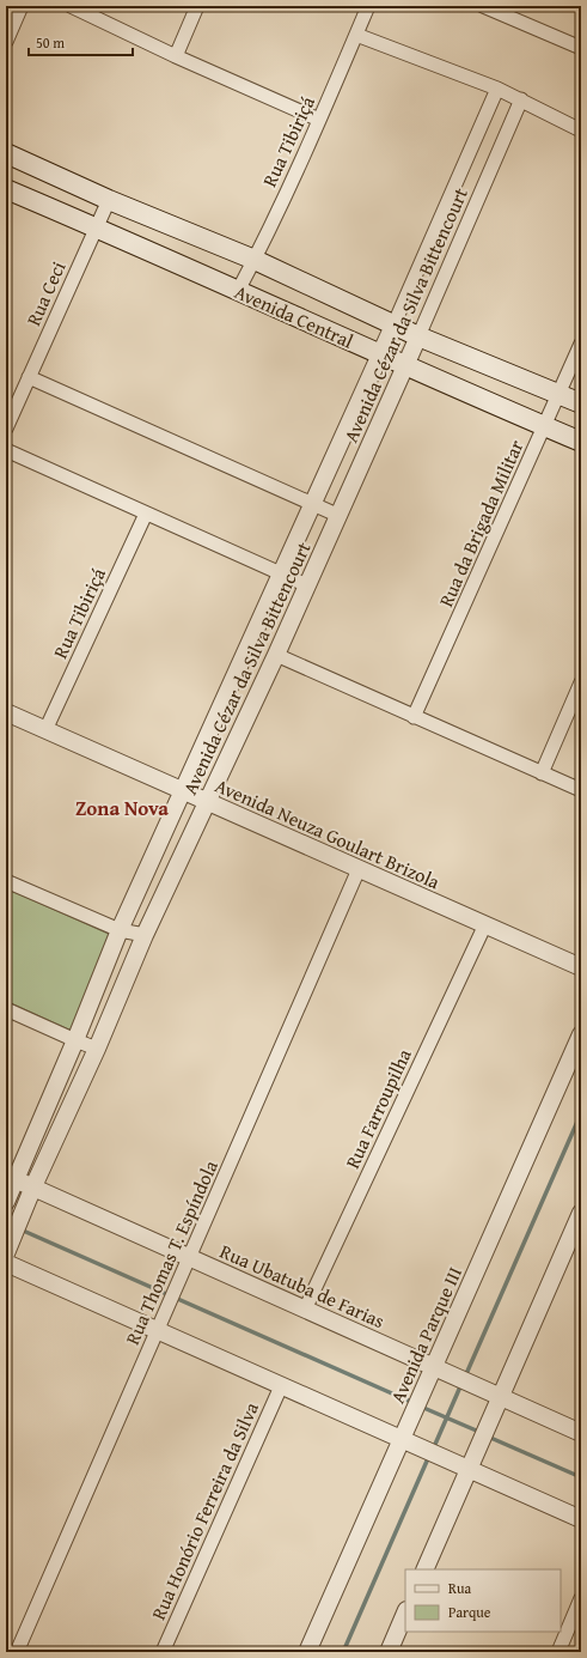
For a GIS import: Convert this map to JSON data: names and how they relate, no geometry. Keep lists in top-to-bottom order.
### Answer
{
  "streets": {
    "main road": ["Avenida Central"],
    "street": [
      "Rua Tibiriçá",
      "Rua Ceci",
      "Avenida Cézar da Silva Bittencourt",
      "Rua da Brigada Militar",
      "Avenida Neuza Goulart Brizola",
      "Rua Farroupilha",
      "Rua Thomas T. Espíndola",
      "Rua Ubatuba de Farias",
      "Avenida Parque III",
      "Rua Honório Ferreira da Silva"
    ]
  },
  "crossings": [
    ["Rua Tibiriçá", "Avenida Central"],
    ["Rua Tibiriçá", "Avenida Neuza Goulart Brizola"],
    ["Rua Ceci", "Avenida Central"],
    ["Avenida Cézar da Silva Bittencourt", "Avenida Central"],
    ["Avenida Cézar da Silva Bittencourt", "Avenida Neuza Goulart Brizola"],
    ["Avenida Cézar da Silva Bittencourt", "Rua Ubatuba de Farias"],
    ["Avenida Central", "Rua da Brigada Militar"],
    ["Avenida Neuza Goulart Brizola", "Rua Farroupilha"],
    ["Avenida Neuza Goulart Brizola", "Rua Thomas T. Espíndola"],
    ["Rua Farroupilha", "Rua Ubatuba de Farias"],
    ["Rua Thomas T. Espíndola", "Rua Ubatuba de Farias"],
    ["Rua Ubatuba de Farias", "Avenida Parque III"]
  ],
  "districts": ["Zona Nova"],
  "legend": ["Rua", "Parque"],
  "scale_bar": "50 m"
}
